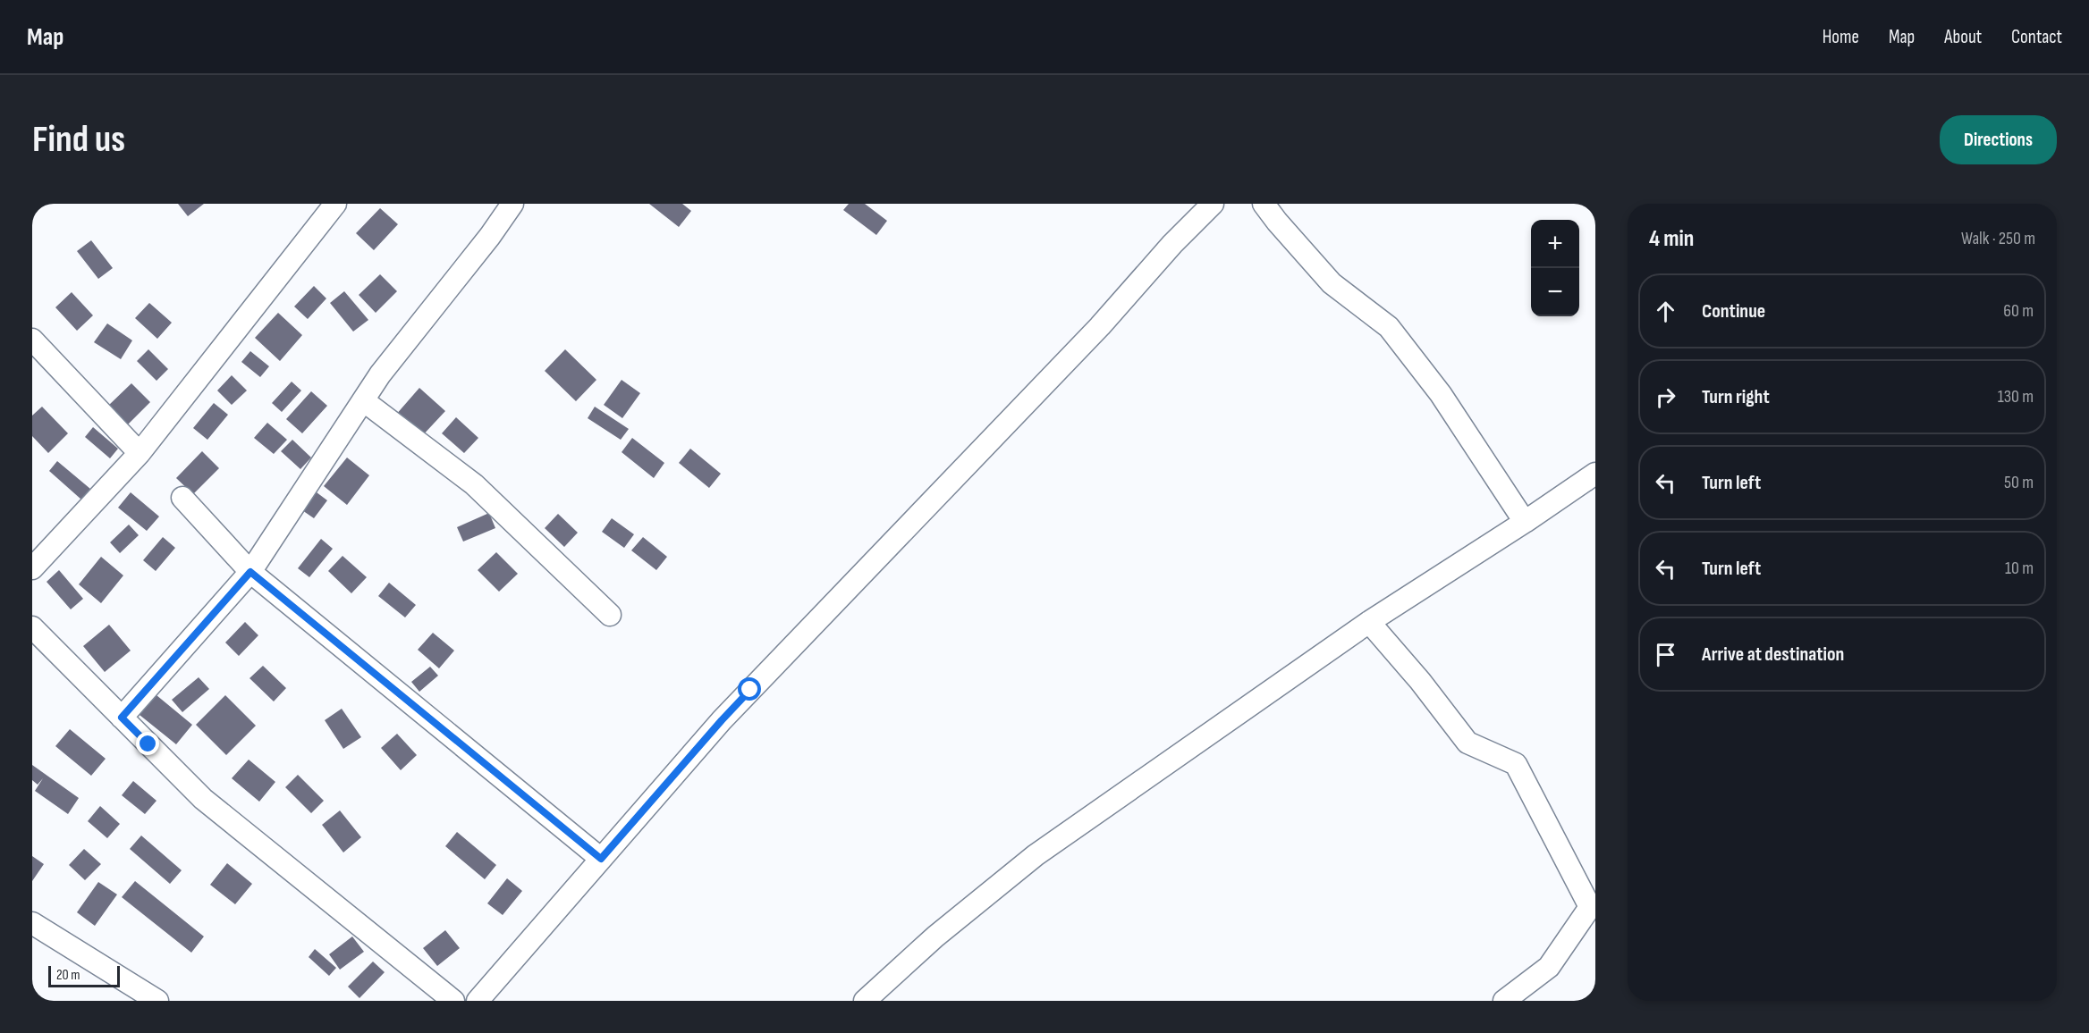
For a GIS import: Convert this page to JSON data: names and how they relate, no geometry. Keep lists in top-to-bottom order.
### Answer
{
  "scale_bar": "20 m",
  "page": {
    "header": "Map",
    "nav": [
      "Home",
      "Map",
      "About",
      "Contact"
    ],
    "buttons": "Directions",
    "title": "Find us",
    "heading": ["4 min", "Walk · 250 m"],
    "map_buttons": ["+", "−"],
    "list": [
      ["Continue", "60 m"],
      ["Turn right", "130 m"],
      ["Turn left", "50 m"],
      ["Turn left", "10 m"],
      "Arrive at destination"
    ],
    "scale": "20 m"
  }
}
